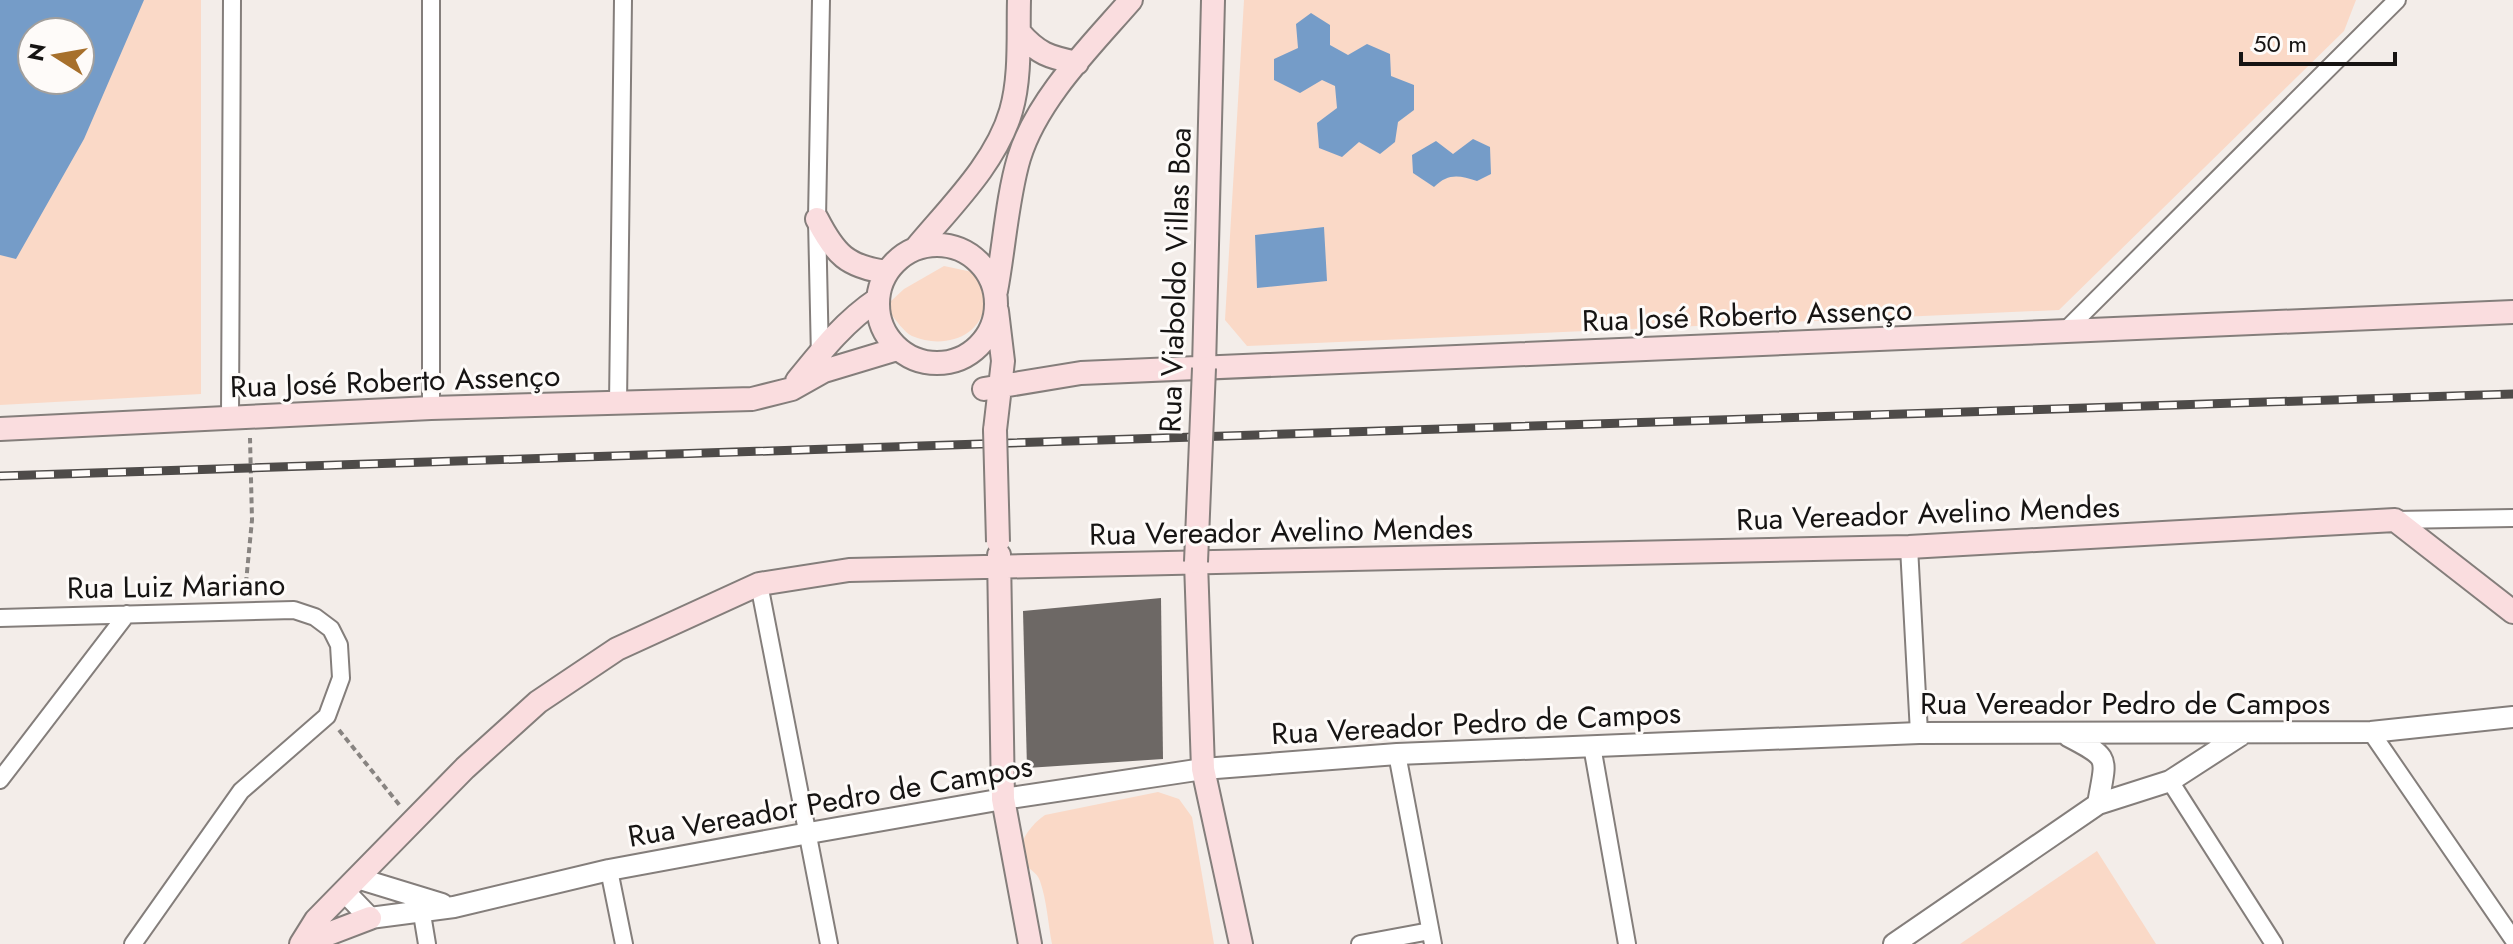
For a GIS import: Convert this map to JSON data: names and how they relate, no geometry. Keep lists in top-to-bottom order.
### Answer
{
  "streets": {
    "main road": ["Rua Viaboldo Villas Boa", "Rua José Roberto Assenço", "Rua Vereador Avelino Mendes"],
    "street": ["Rua Luiz Mariano", "Rua Vereador Pedro de Campos"]
  },
  "crossings": [
    ["Rua Viaboldo Villas Boa", "Rua José Roberto Assenço"],
    ["Rua Viaboldo Villas Boa", "Rua Vereador Avelino Mendes"],
    ["Rua Viaboldo Villas Boa", "Rua Vereador Pedro de Campos"],
    ["Rua Vereador Avelino Mendes", "Rua Vereador Pedro de Campos"]
  ],
  "scale_bar": "50 m",
  "north": "left"
}
